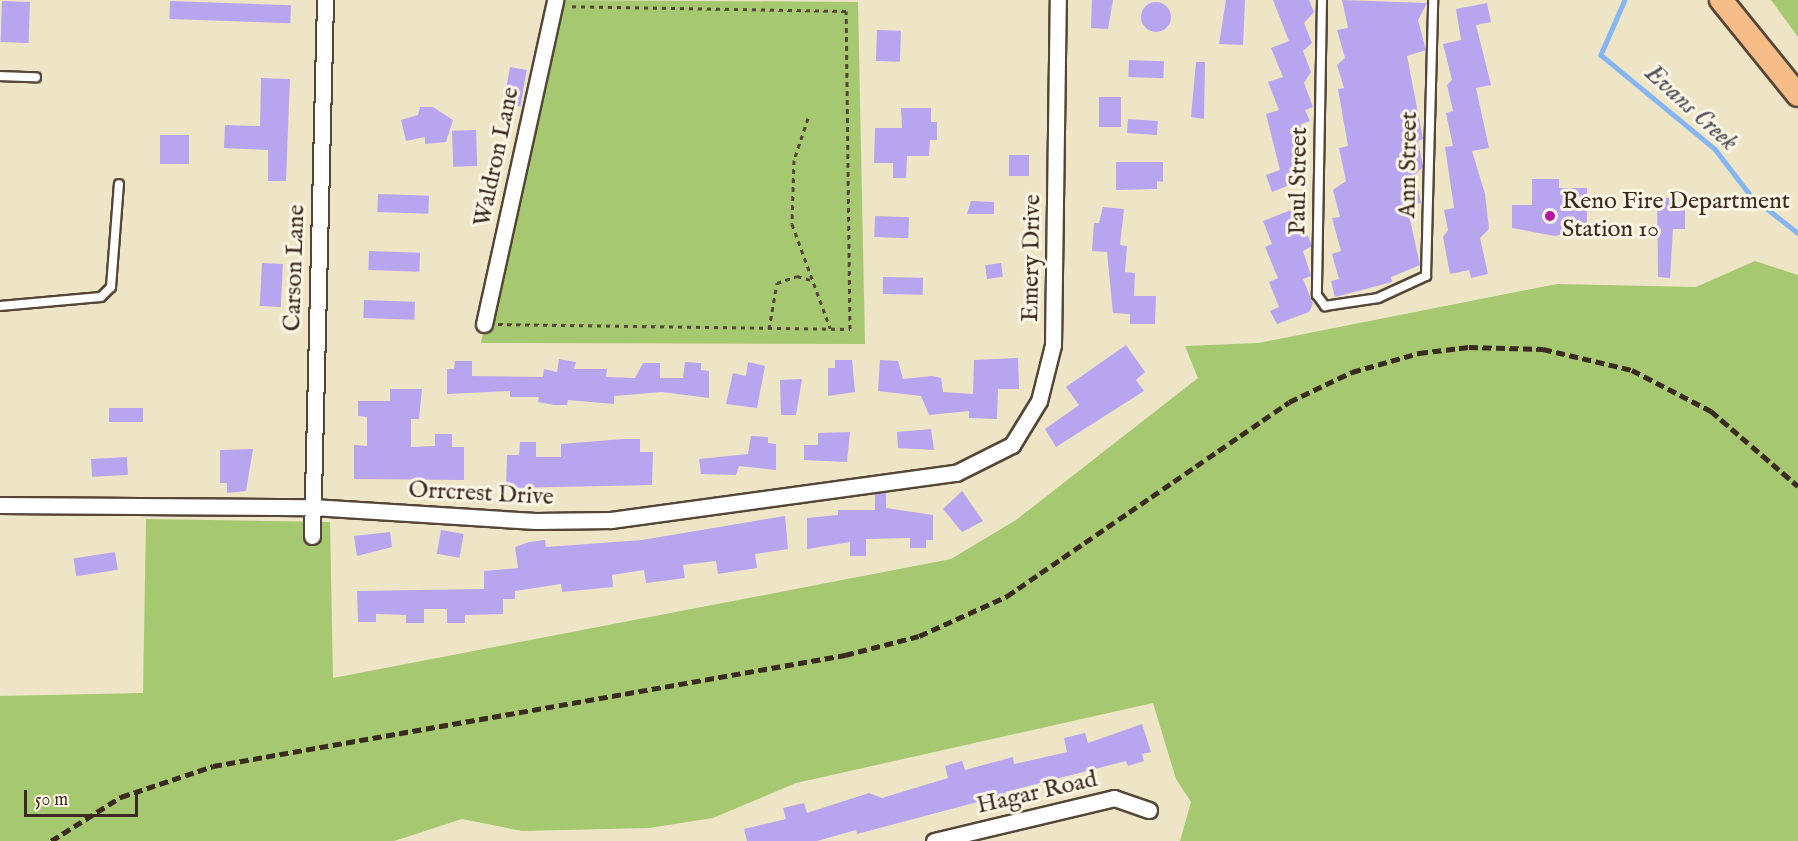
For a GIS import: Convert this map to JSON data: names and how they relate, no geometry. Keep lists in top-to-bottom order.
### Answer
{
  "streets": {
    "street": [
      "Waldron Lane",
      "Emery Drive",
      "Carson Lane",
      "Orrcrest Drive",
      "Hagar Road"
    ],
    "lane": ["Ann Street", "Paul Street"]
  },
  "crossings": [
    ["Ann Street", "Paul Street"],
    ["Emery Drive", "Orrcrest Drive"],
    ["Carson Lane", "Orrcrest Drive"]
  ],
  "water": ["Evans Creek"],
  "places": ["Reno Fire Department Station 10"],
  "scale_bar": "50 m"
}
